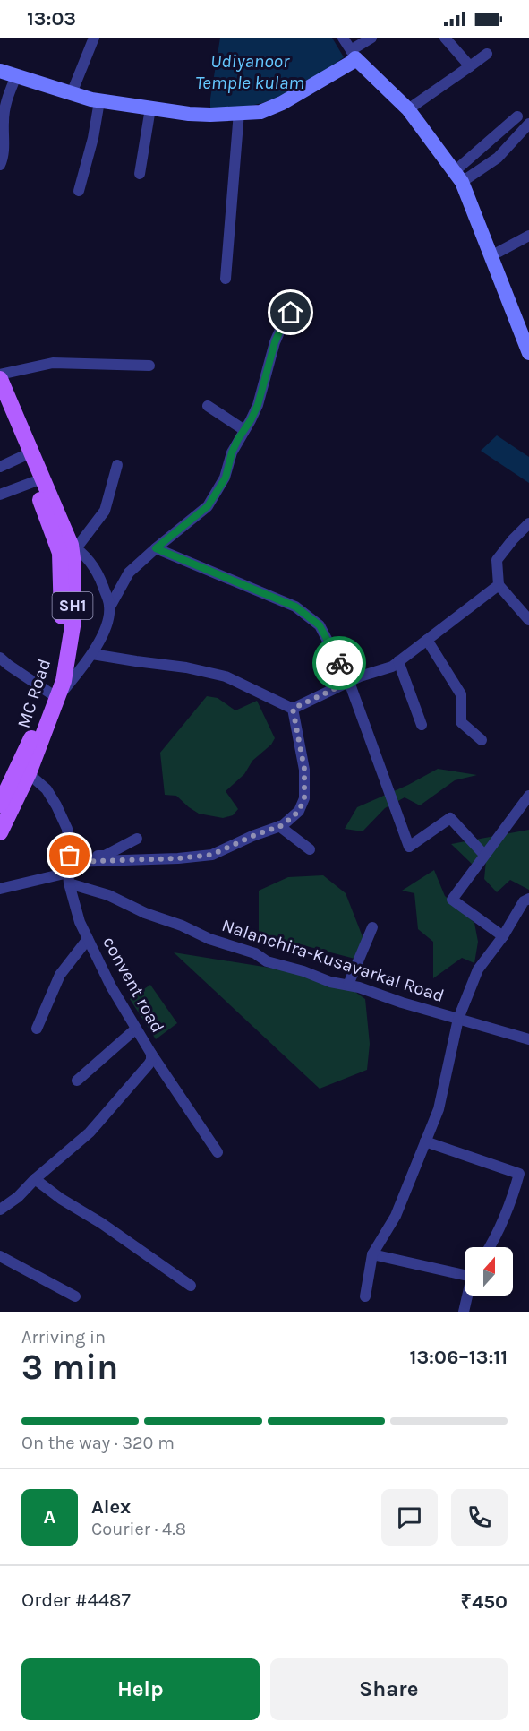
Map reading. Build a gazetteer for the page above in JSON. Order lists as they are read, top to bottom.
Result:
{
  "streets": {
    "main road": ["SH1", "MC Road"],
    "street": ["Nalanchira-Kusavarkal Road", "convent road"]
  },
  "crossings": [
    ["MC Road", "convent road"],
    ["Nalanchira-Kusavarkal Road", "convent road"]
  ],
  "water": ["Udiyanoor Temple kulam"],
  "north": "top",
  "page": {
    "status": "13:03",
    "heading": ["3 min", "Arriving in", "13:06–13:11"],
    "panel": [
      "Alex",
      "Courier · 4.8",
      "Order #4487",
      "₹450"
    ],
    "bar": "On the way · 320 m",
    "round": "A",
    "buttons": ["Help", "Share"]
  }
}
